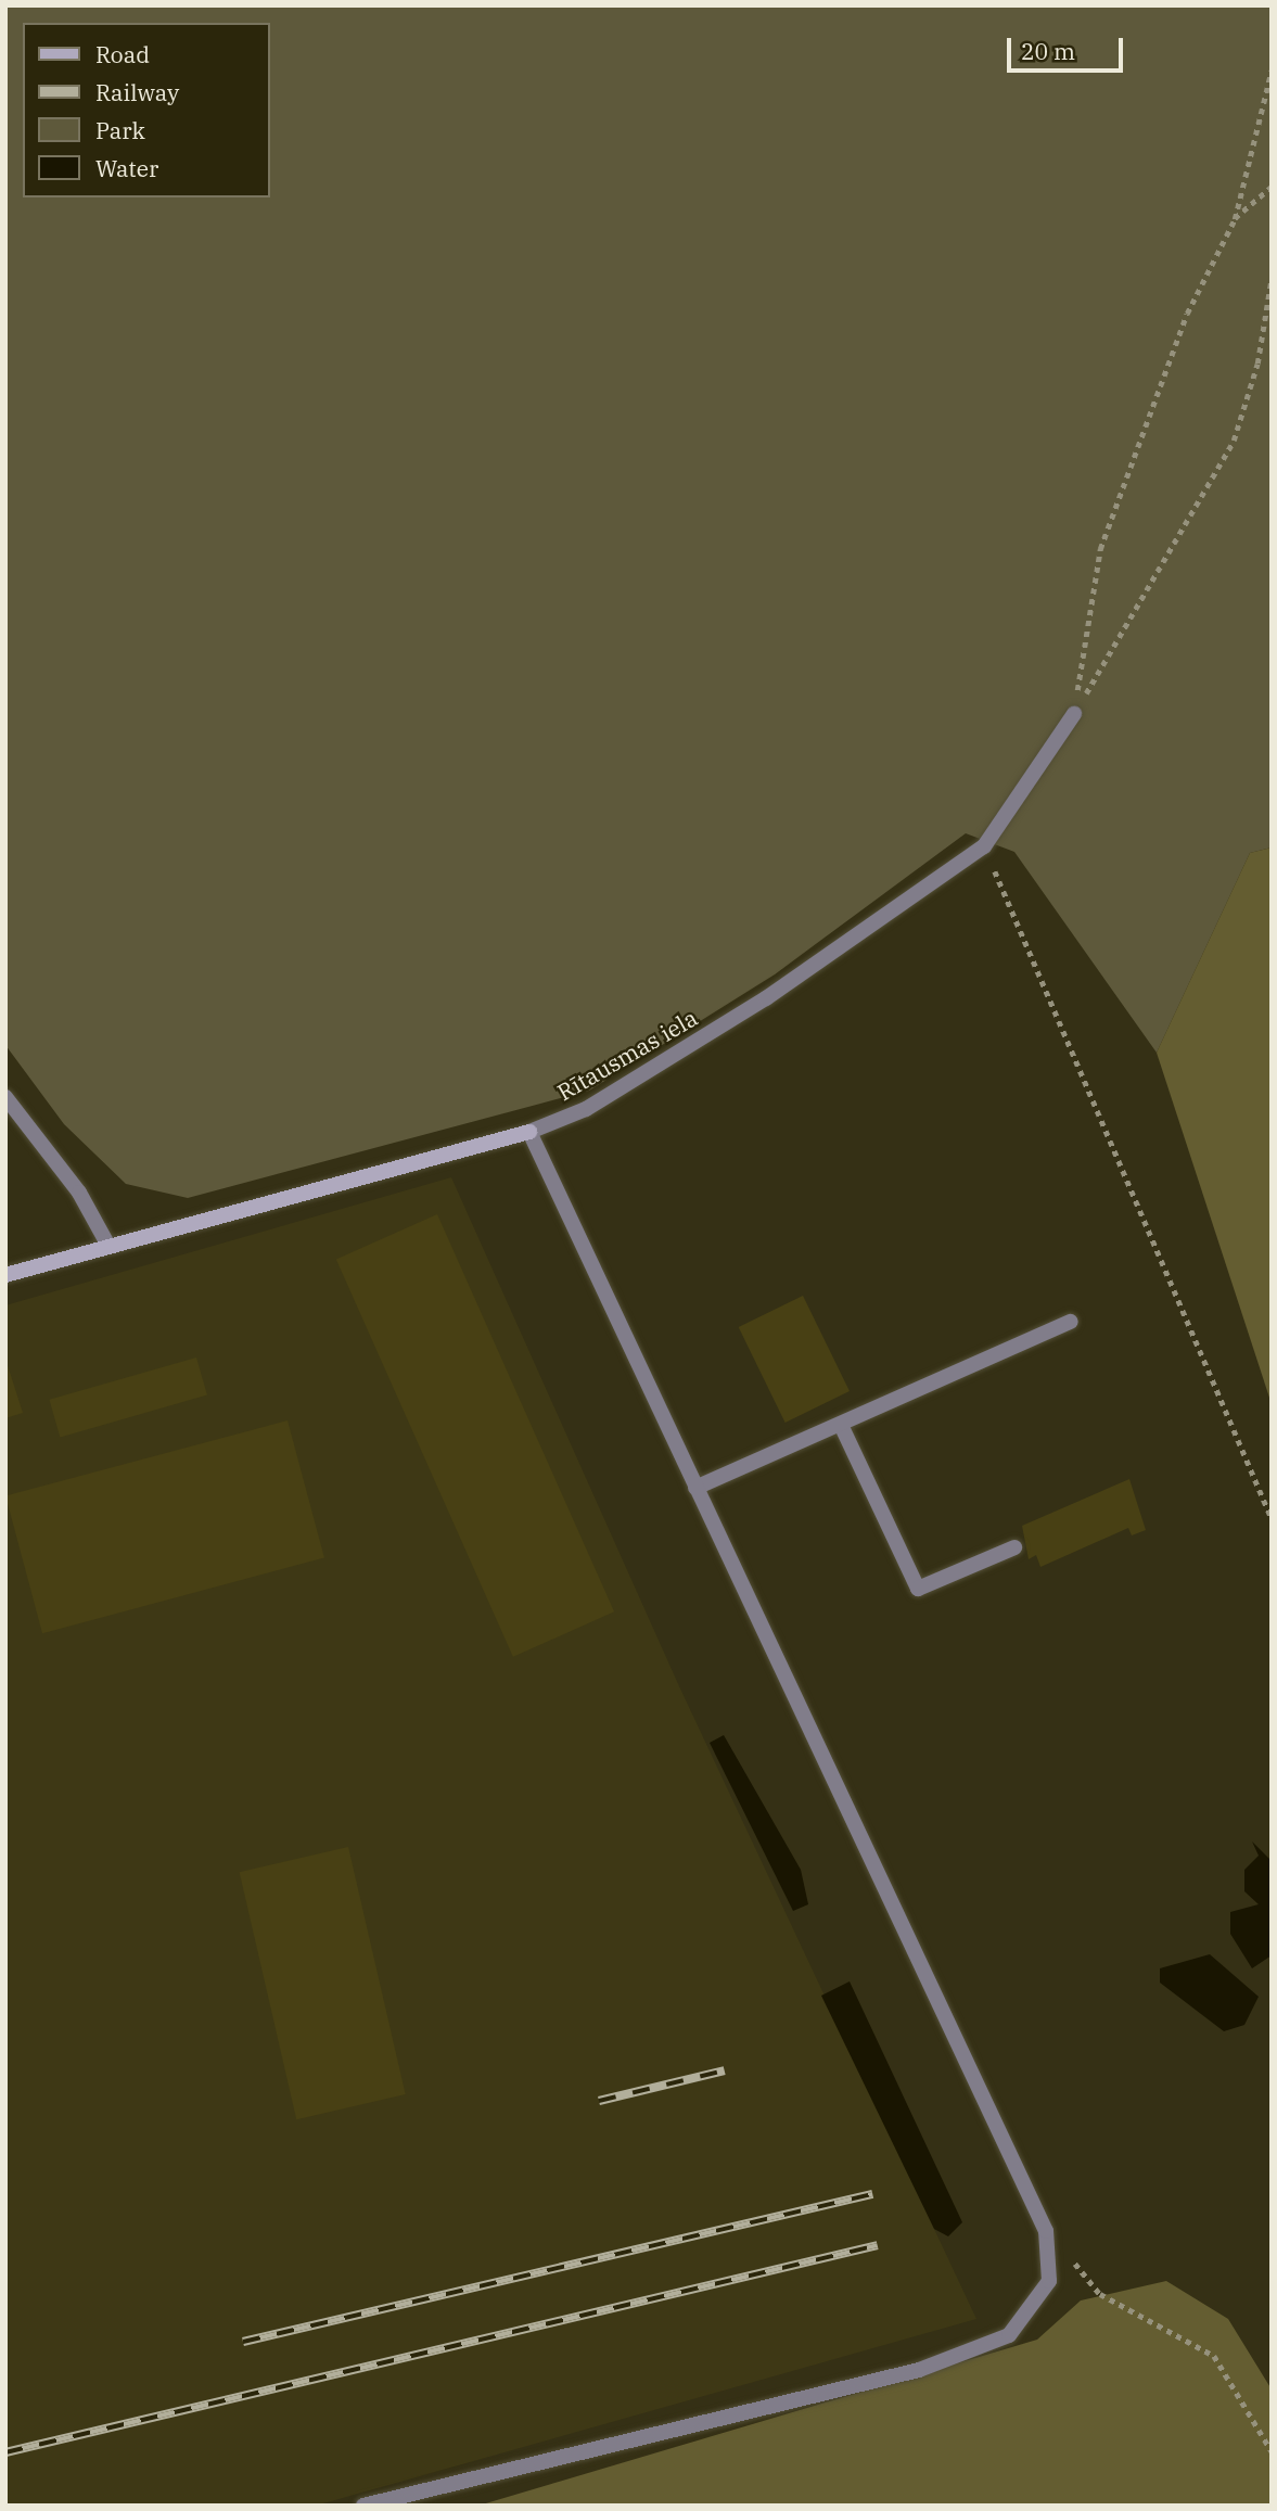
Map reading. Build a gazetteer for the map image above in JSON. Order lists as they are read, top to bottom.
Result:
{
  "streets": {
    "street": ["Rītausmas iela"]
  },
  "legend": [
    "Road",
    "Railway",
    "Park",
    "Water"
  ],
  "scale_bar": "20 m"
}
